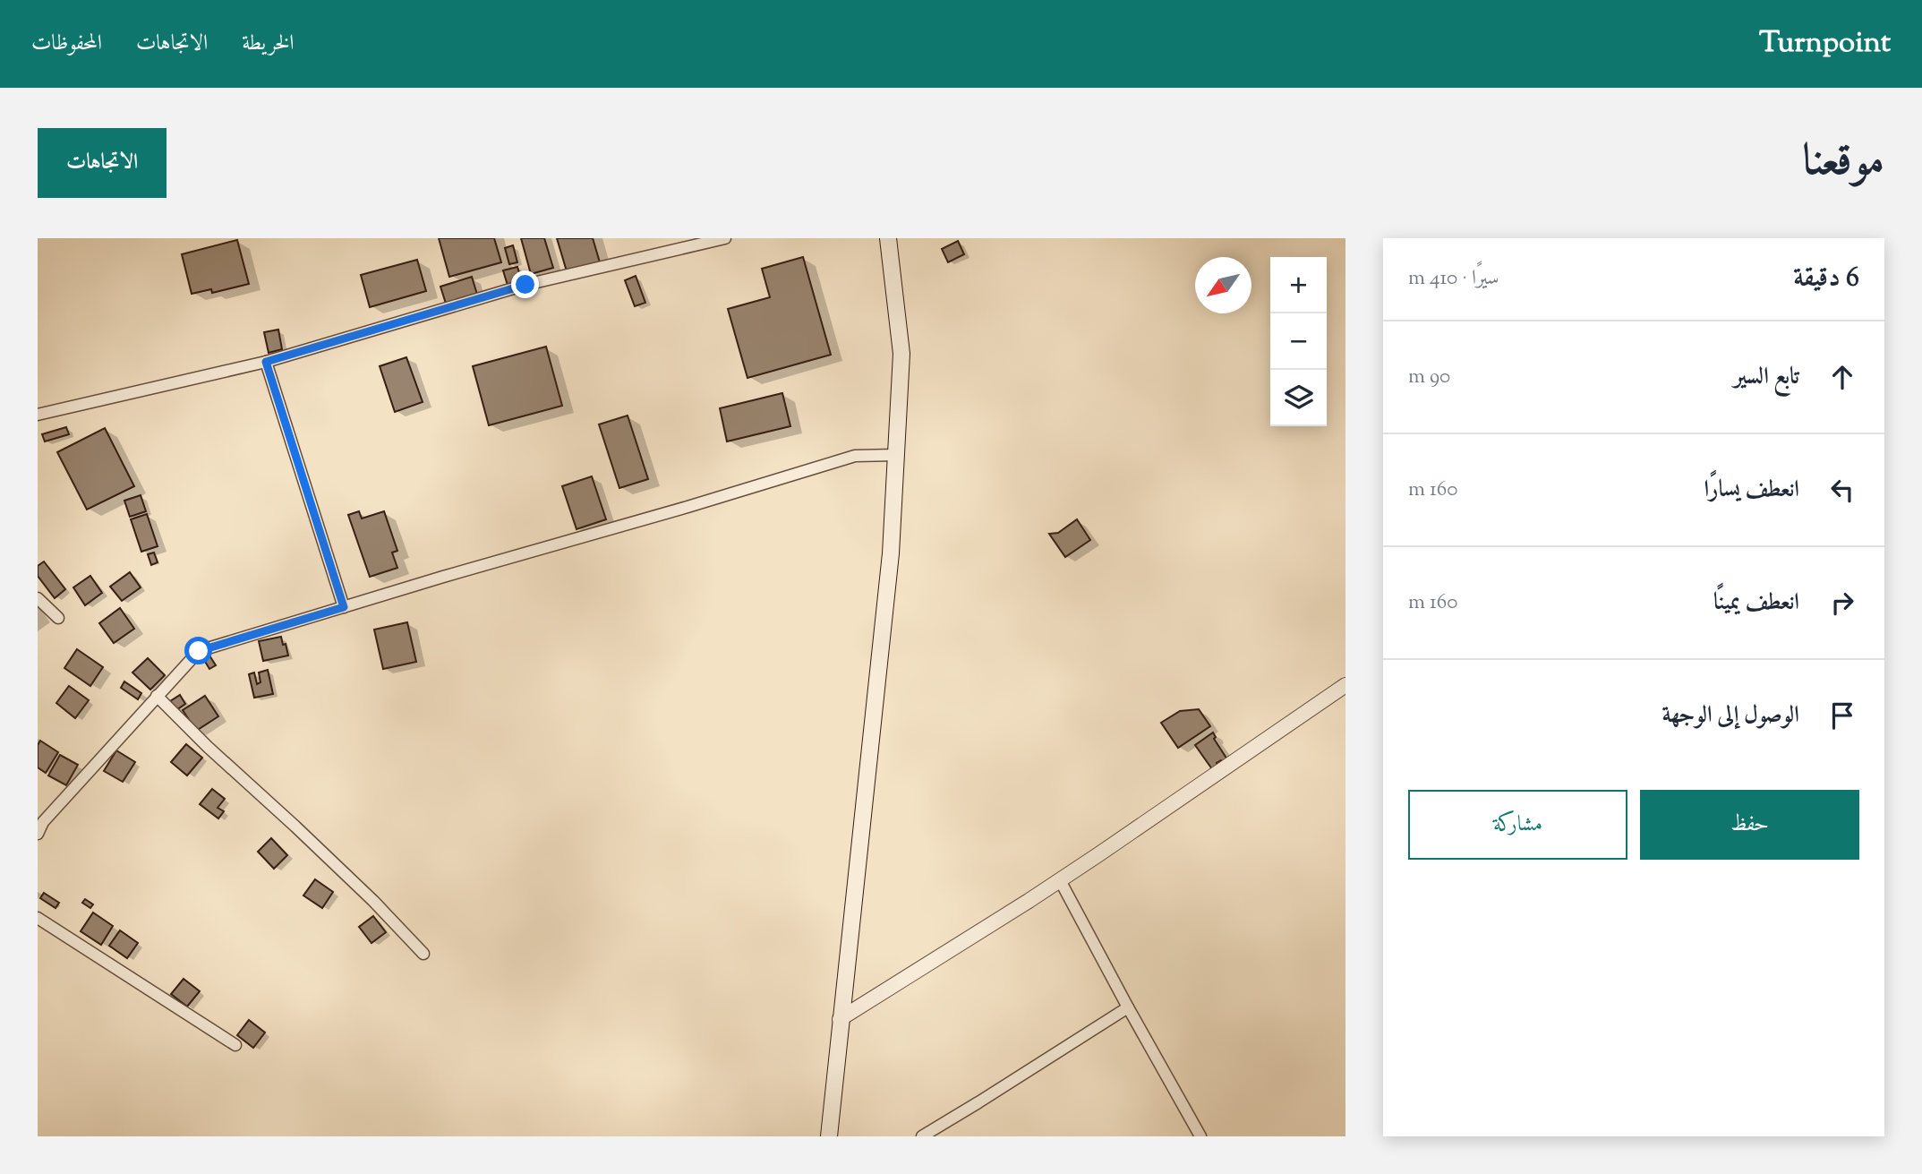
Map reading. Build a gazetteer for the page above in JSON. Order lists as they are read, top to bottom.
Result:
{
  "north": "bottom left",
  "page": {
    "header": "Turnpoint",
    "nav": ["الخريطة", "الاتجاهات", "المحفوظات"],
    "title": "موقعنا",
    "buttons": [
      "الاتجاهات",
      ["حفظ", "مشاركة"]
    ],
    "heading": ["6 دقيقة", "سيرًا · 410 m"],
    "map_buttons": ["+", "−"],
    "list": [
      ["تابع السير", "90 m"],
      ["انعطف يسارًا", "160 m"],
      ["انعطف يمينًا", "160 m"],
      "الوصول إلى الوجهة"
    ]
  }
}
